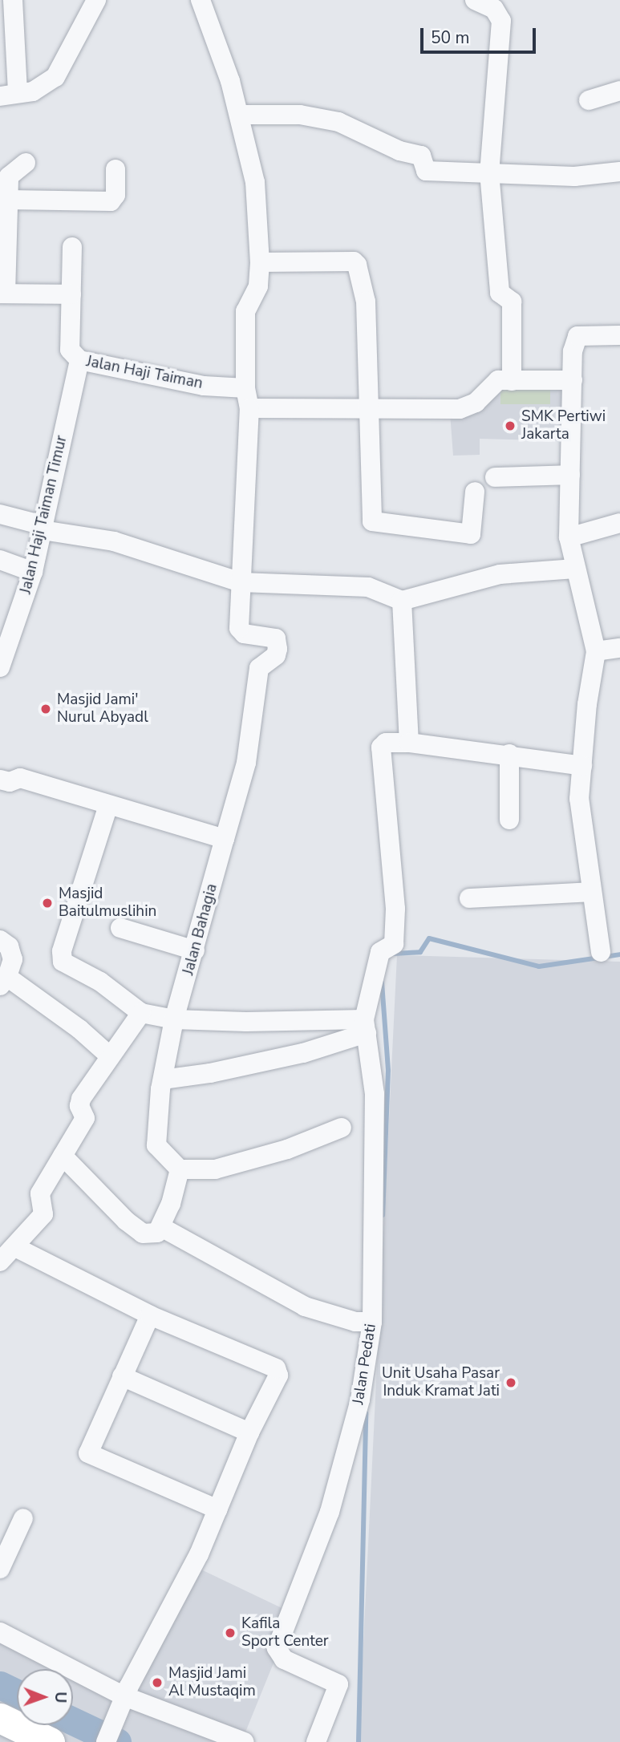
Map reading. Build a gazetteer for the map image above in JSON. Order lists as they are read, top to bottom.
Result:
{
  "streets": {
    "street": [
      "Jalan Haji Taiman",
      "Jalan Haji Taiman Timur",
      "Jalan Bahagia",
      "Jalan Pedati"
    ]
  },
  "crossings": [
    ["Jalan Haji Taiman", "Jalan Haji Taiman Timur"]
  ],
  "places": [
    "SMK Pertiwi Jakarta",
    "Masjid Jami' Nurul Abyadl",
    "Masjid Baitulmuslihin",
    "Unit Usaha Pasar Induk Kramat Jati",
    "Kafila Sport Center",
    "Masjid Jami Al Mustaqim"
  ],
  "scale_bar": "50 m",
  "north": "right"
}
